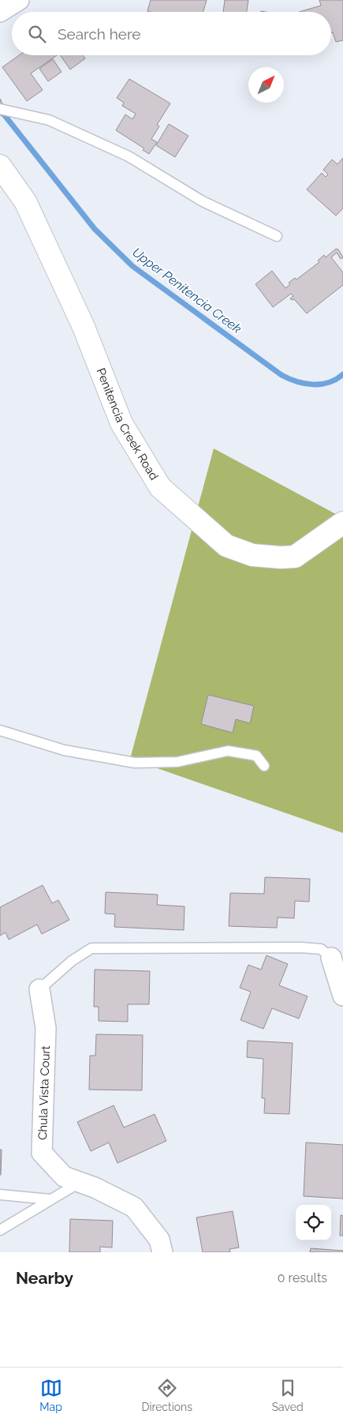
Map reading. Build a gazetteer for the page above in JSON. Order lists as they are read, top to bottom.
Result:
{
  "streets": {
    "street": ["Penitencia Creek Road", "Chula Vista Court"]
  },
  "water": ["Upper Penitencia Creek"],
  "north": "top right",
  "page": {
    "search": "Search here",
    "heading": ["Nearby", "0 results"],
    "nav": ["Map", "Directions", "Saved"]
  }
}
